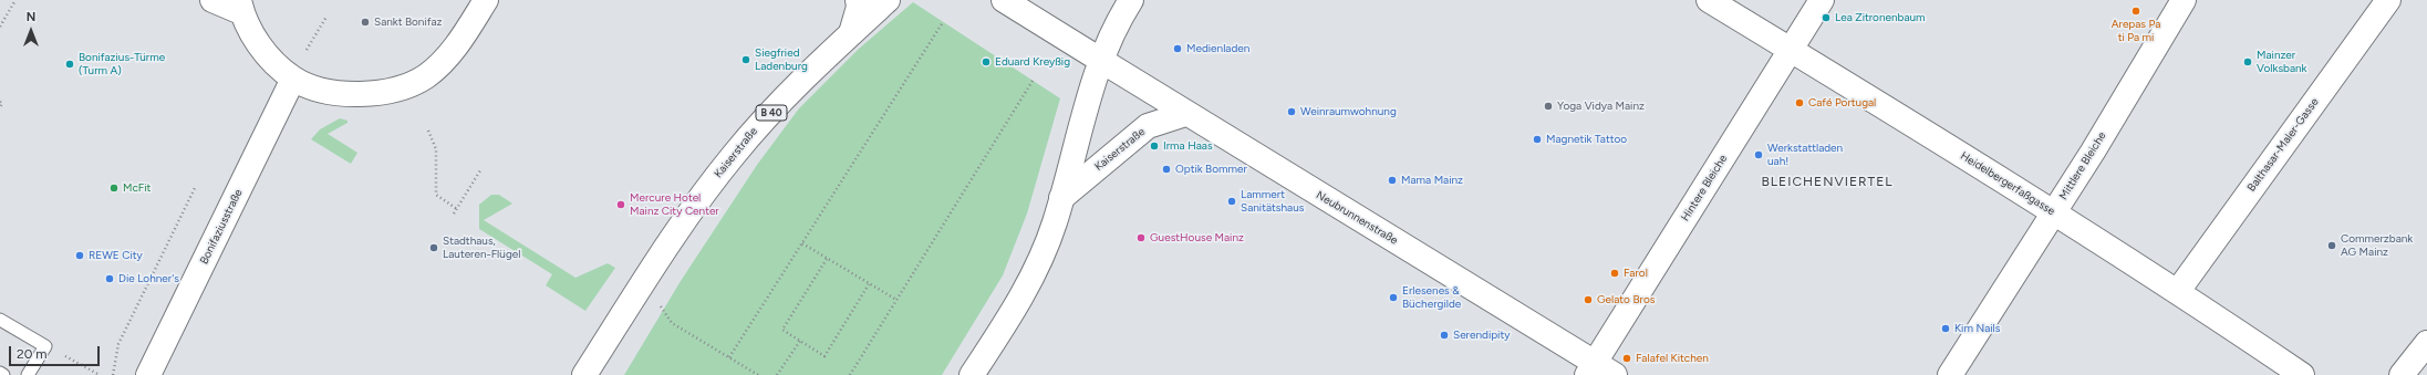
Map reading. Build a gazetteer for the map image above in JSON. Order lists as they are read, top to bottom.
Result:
{
  "streets": {
    "street": [
      "B 40",
      "Balthasar-Maler-Gasse",
      "Kaiserstraße",
      "Mittlere Bleiche",
      "Heidelbergerfaßgasse",
      "Hintere Bleiche",
      "Neubrunnenstraße",
      "Bonifaziusstraße"
    ]
  },
  "crossings": [
    ["Balthasar-Maler-Gasse", "Heidelbergerfaßgasse"],
    ["Kaiserstraße", "Neubrunnenstraße"],
    ["Mittlere Bleiche", "Heidelbergerfaßgasse"],
    ["Heidelbergerfaßgasse", "Hintere Bleiche"],
    ["Hintere Bleiche", "Neubrunnenstraße"]
  ],
  "districts": ["BLEICHENVIERTEL"],
  "places": [
    "Arepas Pa ti Pa mi",
    "Lea Zitronenbaum",
    "Sankt Bonifaz",
    "Medienladen",
    "Siegfried Ladenburg",
    "Eduard Kreyßig",
    "Mainzer Volksbank",
    "Bonifazius-Türme (Turm A)",
    "Café Portugal",
    "Yoga Vidya Mainz",
    "Weinraumwohnung",
    "Magnetik Tattoo",
    "Irma Haas",
    "Werkstattladen uah!",
    "Optik Bommer",
    "Mama Mainz",
    "McFit",
    "Lammert Sanitätshaus",
    "Mercure Hotel Mainz City Center",
    "GuestHouse Mainz",
    "Commerzbank AG Mainz",
    "Stadthaus, Lauteren-Flügel",
    "REWE City",
    "Farol",
    "Die Lohner's",
    "Erlesenes & Büchergilde",
    "Gelato Bros",
    "Kim Nails",
    "Serendipity",
    "Falafel Kitchen"
  ],
  "scale_bar": "20 m",
  "north": "top"
}
